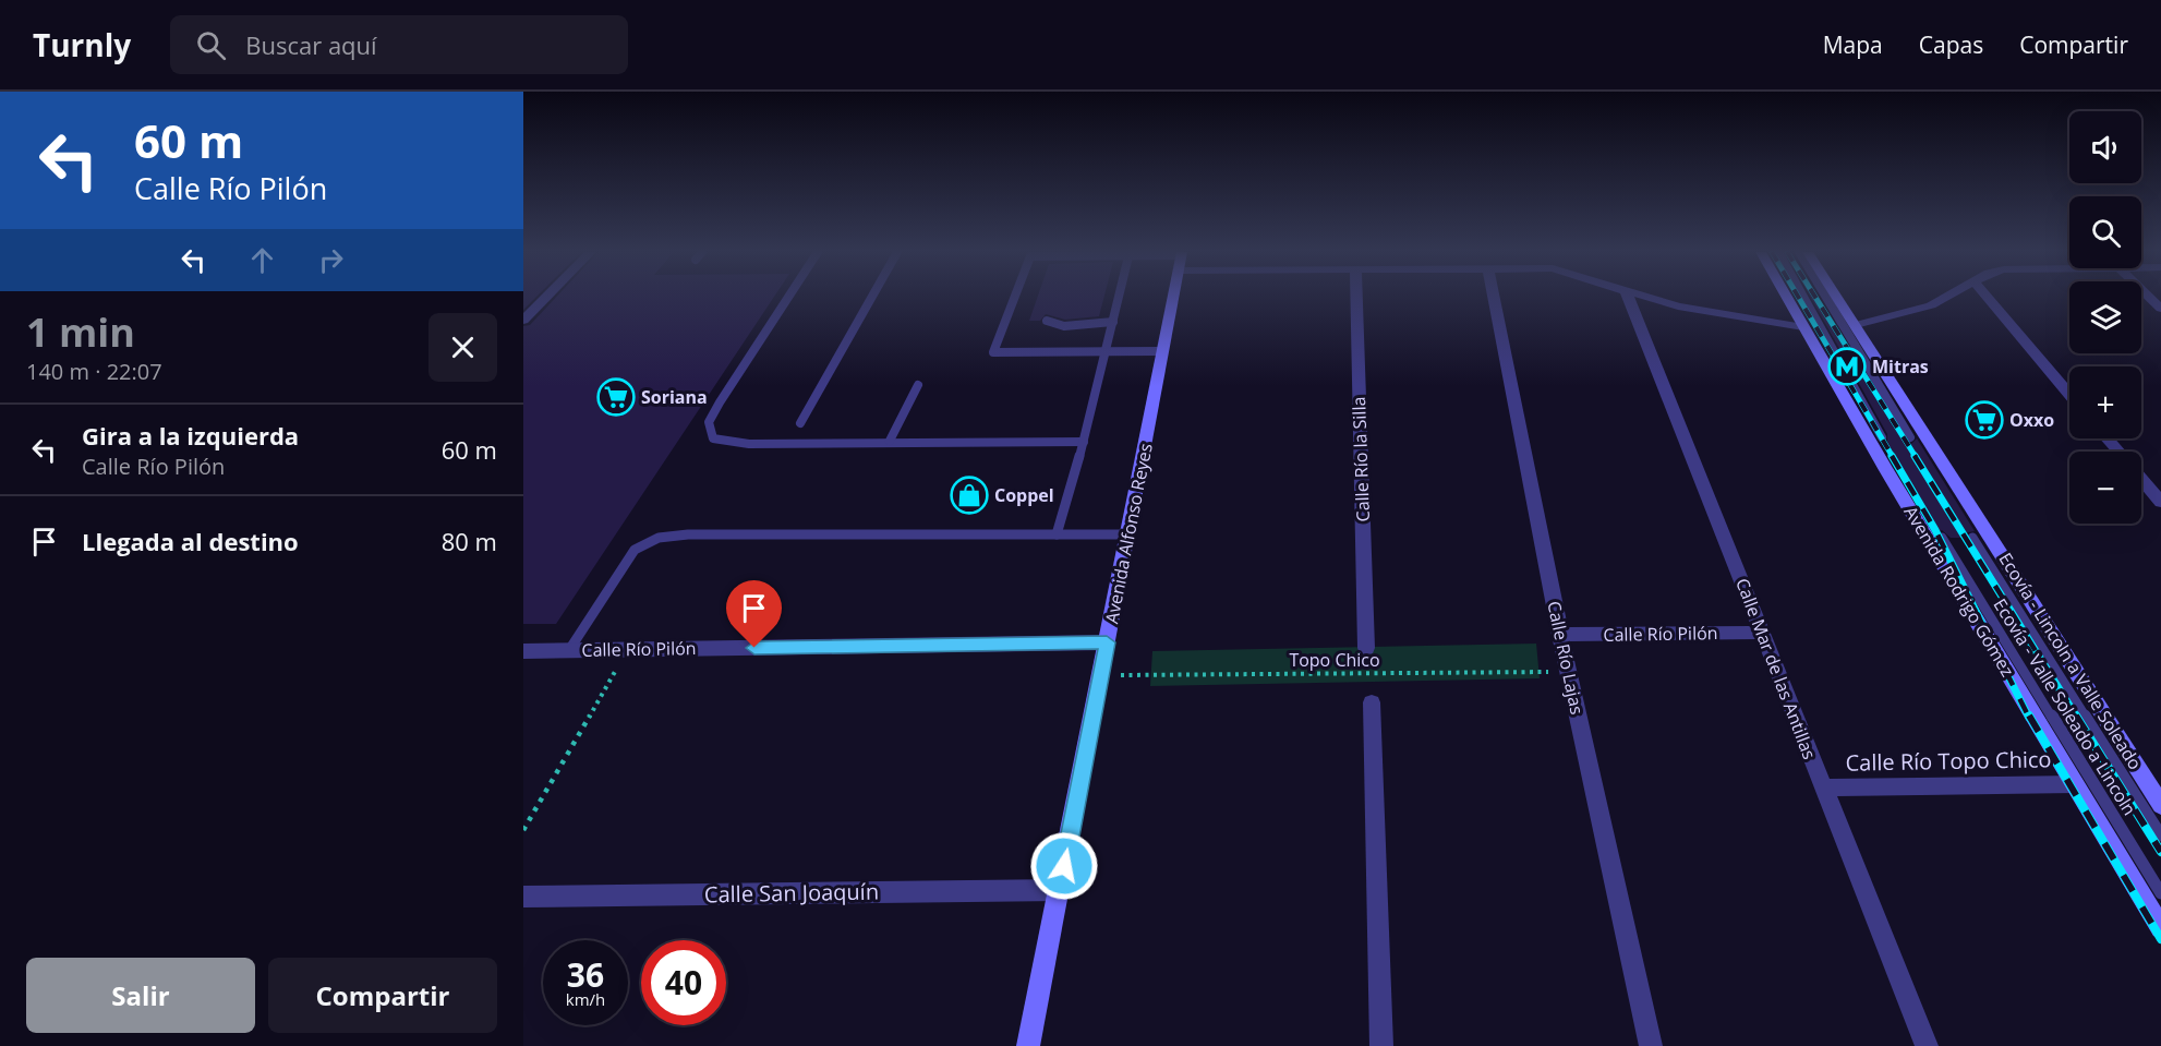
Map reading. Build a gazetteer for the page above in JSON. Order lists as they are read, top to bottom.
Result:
{
  "streets": {
    "main road": ["Avenida Alfonso Reyes", "Avenida Rodrigo Gómez"],
    "street": [
      "Calle Río la Silla",
      "Calle Río Pilón",
      "Calle Río Lajas",
      "Calle Mar de las Antillas",
      "Calle Río Topo Chico",
      "Calle San Joaquín"
    ],
    "lane": ["Ecovía - Lincoln a Valle Soleado", "Ecovía - Valle Soleado a Lincoln"],
    "path": ["Topo Chico"]
  },
  "crossings": [
    ["Avenida Alfonso Reyes", "Calle Río Pilón"],
    ["Avenida Alfonso Reyes", "Topo Chico"],
    ["Avenida Alfonso Reyes", "Calle San Joaquín"],
    ["Avenida Rodrigo Gómez", "Calle Río Topo Chico"],
    ["Calle Río Pilón", "Calle Río Lajas"],
    ["Calle Río Pilón", "Calle Mar de las Antillas"],
    ["Calle Río Lajas", "Topo Chico"],
    ["Calle Mar de las Antillas", "Calle Río Topo Chico"]
  ],
  "places": {
    "metro station": ["Mitras"],
    "supermarket": ["Soriana", "Oxxo"],
    "shop": ["Coppel"]
  },
  "page": {
    "header": "Turnly",
    "search": "Buscar aquí",
    "nav": ["Mapa", "Capas", "Compartir"],
    "turn": ["60 m", "Calle Río Pilón"],
    "map_buttons": ["+", "−"],
    "heading": ["1 min", "140 m · 22:07"],
    "list": [
      {
        "name": "Gira a la izquierda",
        "note": "Calle Río Pilón",
        "value": "60 m"
      },
      {
        "name": "Llegada al destino",
        "value": "80 m"
      }
    ],
    "speed": "36 km/h",
    "limit": "40",
    "buttons": ["Salir", "Compartir"]
  }
}
